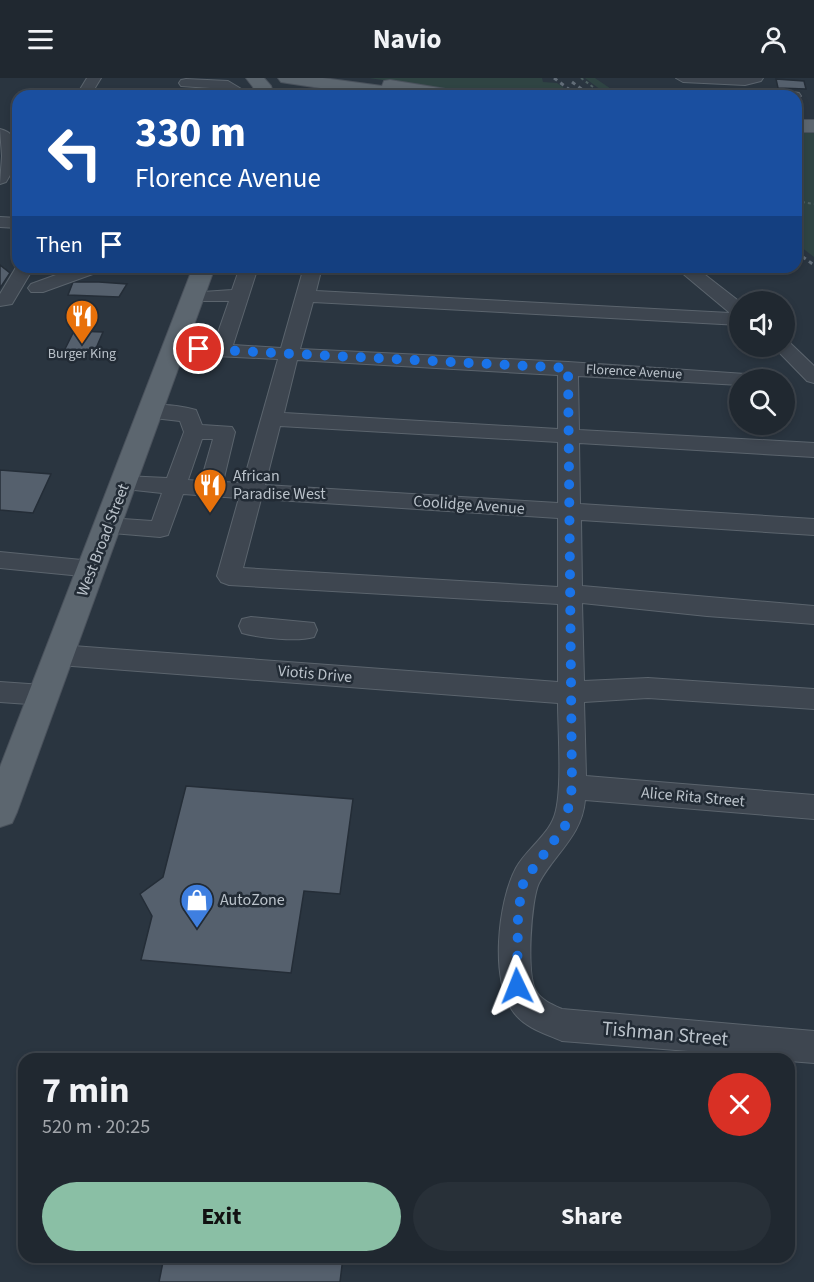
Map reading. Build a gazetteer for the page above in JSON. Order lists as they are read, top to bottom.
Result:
{
  "streets": {
    "main road": ["West Broad Street"],
    "street": [
      "Florence Avenue",
      "Coolidge Avenue",
      "Viotis Drive",
      "Alice Rita Street",
      "Tishman Street"
    ]
  },
  "crossings": [
    ["Florence Avenue", "West Broad Street"],
    ["Coolidge Avenue", "West Broad Street"],
    ["West Broad Street", "Viotis Drive"],
    ["Alice Rita Street", "Tishman Street"]
  ],
  "places": {
    "restaurant": ["Burger King", "African Paradise West"],
    "shop": ["AutoZone"]
  },
  "page": {
    "header": "Navio",
    "turn": ["330 m", "Florence Avenue"],
    "then": "Then",
    "heading": ["7 min", "520 m · 20:25"],
    "buttons": ["Exit", "Share"]
  }
}
